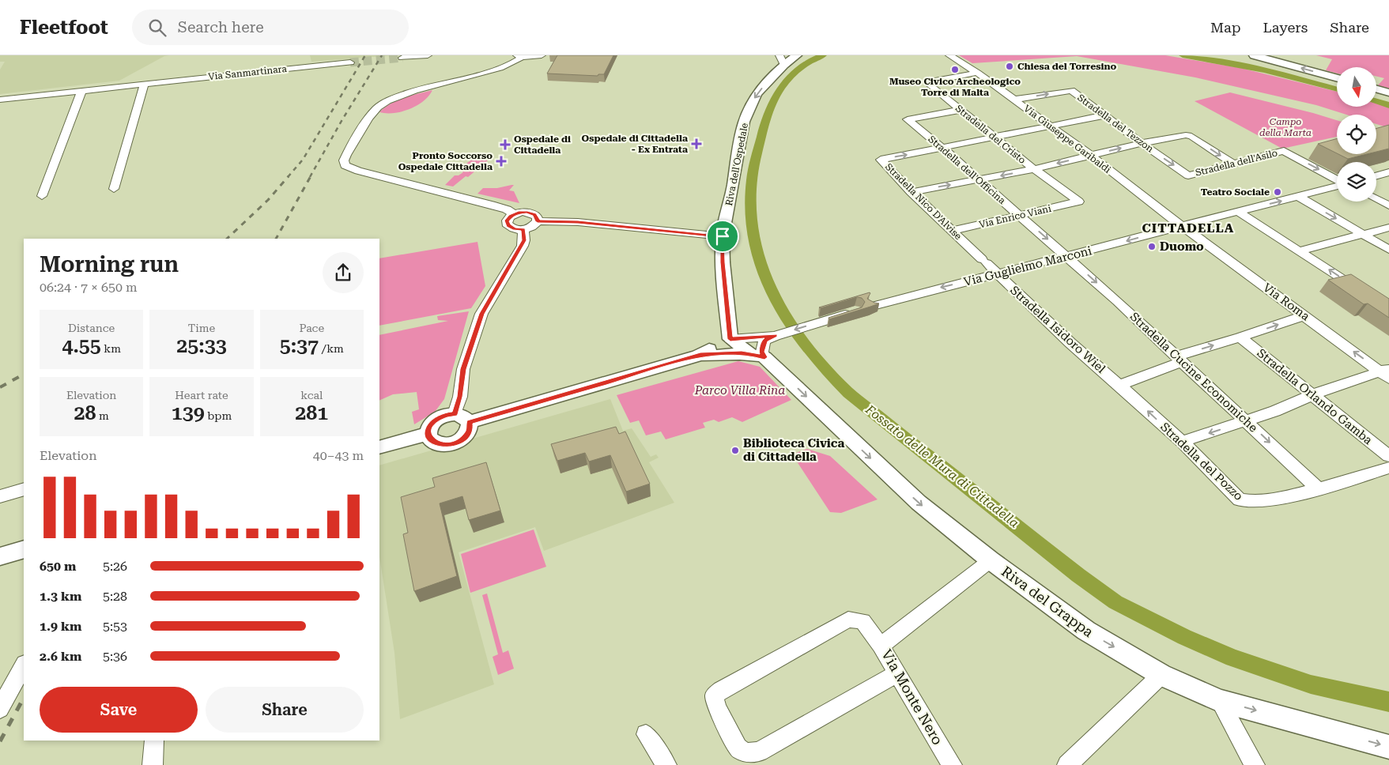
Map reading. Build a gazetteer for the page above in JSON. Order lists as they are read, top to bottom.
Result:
{
  "streets": {
    "street": [
      "Via Sanmartinara",
      "Stradella del Tezzon",
      "Stradella del Cristo",
      "Via Giuseppe Garibaldi",
      "Stradella dell'Asilo",
      "Riva dell'Ospedale",
      "Stradella dell'Officina",
      "Stradella Nico D'Alvise",
      "Via Enrico Viani",
      "Via Guglielmo Marconi",
      "Via Roma",
      "Stradella Isidoro Wiel",
      "Stradella Cucine Economiche",
      "Stradella Orlando Gamba",
      "Stradella del Pozzo",
      "Riva del Grappa",
      "Via Monte Nero"
    ]
  },
  "crossings": [
    ["Stradella del Tezzon", "Via Giuseppe Garibaldi"],
    ["Stradella del Tezzon", "Stradella dell'Asilo"],
    ["Stradella del Tezzon", "Stradella Nico D'Alvise"],
    ["Stradella del Cristo", "Via Giuseppe Garibaldi"],
    ["Stradella del Cristo", "Stradella dell'Officina"],
    ["Stradella del Cristo", "Stradella Nico D'Alvise"],
    ["Stradella del Cristo", "Via Enrico Viani"],
    ["Via Giuseppe Garibaldi", "Stradella Nico D'Alvise"],
    ["Via Giuseppe Garibaldi", "Via Guglielmo Marconi"],
    ["Via Giuseppe Garibaldi", "Via Roma"],
    ["Stradella dell'Officina", "Stradella Nico D'Alvise"],
    ["Stradella dell'Officina", "Via Enrico Viani"],
    ["Stradella dell'Officina", "Via Guglielmo Marconi"],
    ["Stradella dell'Officina", "Stradella Cucine Economiche"],
    ["Stradella Nico D'Alvise", "Via Enrico Viani"],
    ["Stradella Nico D'Alvise", "Via Guglielmo Marconi"],
    ["Stradella Nico D'Alvise", "Stradella Isidoro Wiel"],
    ["Via Guglielmo Marconi", "Via Roma"],
    ["Via Guglielmo Marconi", "Stradella Isidoro Wiel"],
    ["Via Guglielmo Marconi", "Stradella Cucine Economiche"],
    ["Stradella Isidoro Wiel", "Stradella del Pozzo"],
    ["Stradella Cucine Economiche", "Stradella del Pozzo"],
    ["Riva del Grappa", "Via Monte Nero"]
  ],
  "one_way": ["Riva dell'Ospedale", "Stradella Cucine Economiche", "Riva del Grappa"],
  "districts": ["CITTADELLA"],
  "water": ["Fossato delle Mura di Cittadella"],
  "parks": ["Campo della Marta", "Parco Villa Rina"],
  "places": {
    "other": [
      "Chiesa del Torresino",
      "Museo Civico Archeologico Torre di Malta",
      "Teatro Sociale",
      "Duomo",
      "Biblioteca Civica di Cittadella"
    ],
    "health": ["Ospedale di Cittadella - Ex Entrata", "Ospedale di Cittadella", "Pronto Soccorso Ospedale Cittadella"]
  },
  "north": "bottom",
  "page": {
    "header": "Fleetfoot",
    "search": "Search here",
    "nav": ["Map", "Layers", "Share"],
    "heading": ["Morning run", "06:24 · 7 × 650 m"],
    "stats": [
      ["Distance", "4.55 km"],
      ["Time", "25:33"],
      ["Pace", "5:37 /km"],
      ["Elevation", "28 m"],
      ["Heart rate", "139 bpm"],
      ["kcal", "281"]
    ],
    "chart": ["Elevation", "40–43 m"],
    "list": [
      {
        "name": "650 m",
        "note": "5:26"
      },
      {
        "name": "1.3 km",
        "note": "5:28"
      },
      {
        "name": "1.9 km",
        "note": "5:53"
      },
      {
        "name": "2.6 km",
        "note": "5:36"
      }
    ],
    "buttons": ["Save", "Share"]
  }
}
